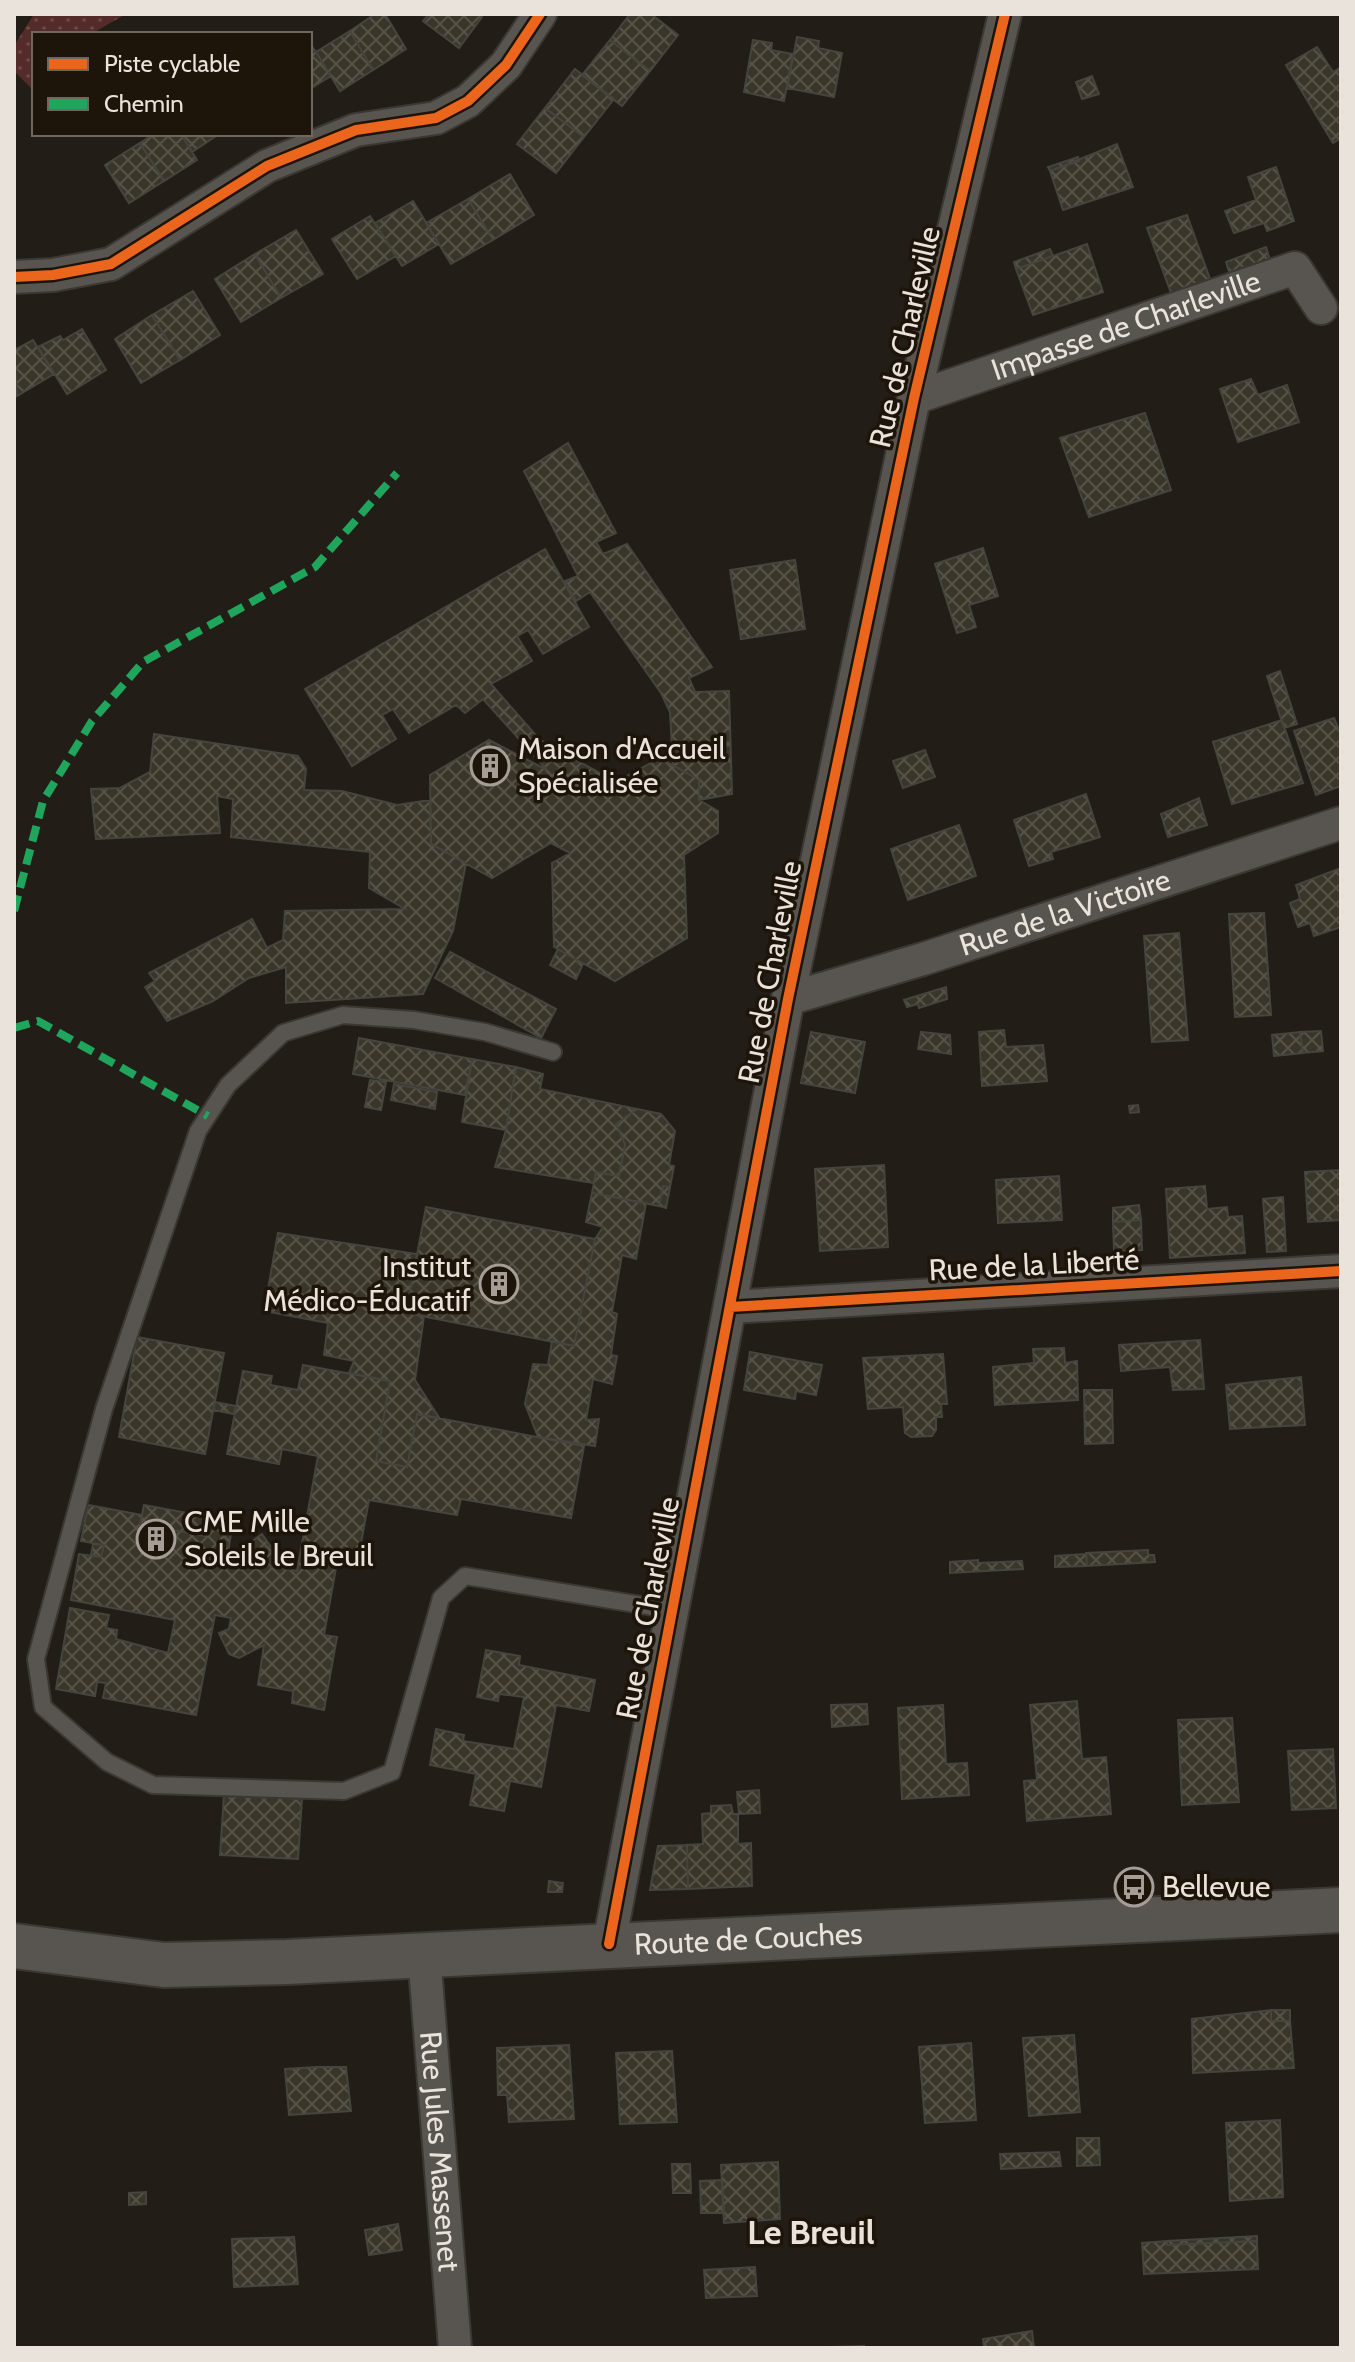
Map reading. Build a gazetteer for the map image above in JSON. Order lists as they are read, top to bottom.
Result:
{
  "streets": {
    "main road": ["Route de Couches"],
    "street": [
      "Impasse de Charleville",
      "Rue de Charleville",
      "Rue de la Victoire",
      "Rue de la Liberté",
      "Rue Jules Massenet"
    ]
  },
  "crossings": [
    ["Impasse de Charleville", "Rue de Charleville"],
    ["Rue de Charleville", "Rue de la Victoire"],
    ["Rue de Charleville", "Rue de la Liberté"],
    ["Rue de Charleville", "Route de Couches"],
    ["Route de Couches", "Rue Jules Massenet"]
  ],
  "districts": ["Le Breuil"],
  "places": {
    "building": ["Maison d'Accueil Spécialisée", "Institut Médico-Éducatif", "CME Mille Soleils le Breuil"],
    "bus stop": ["Bellevue"]
  },
  "legend": ["Piste cyclable", "Chemin"]
}
